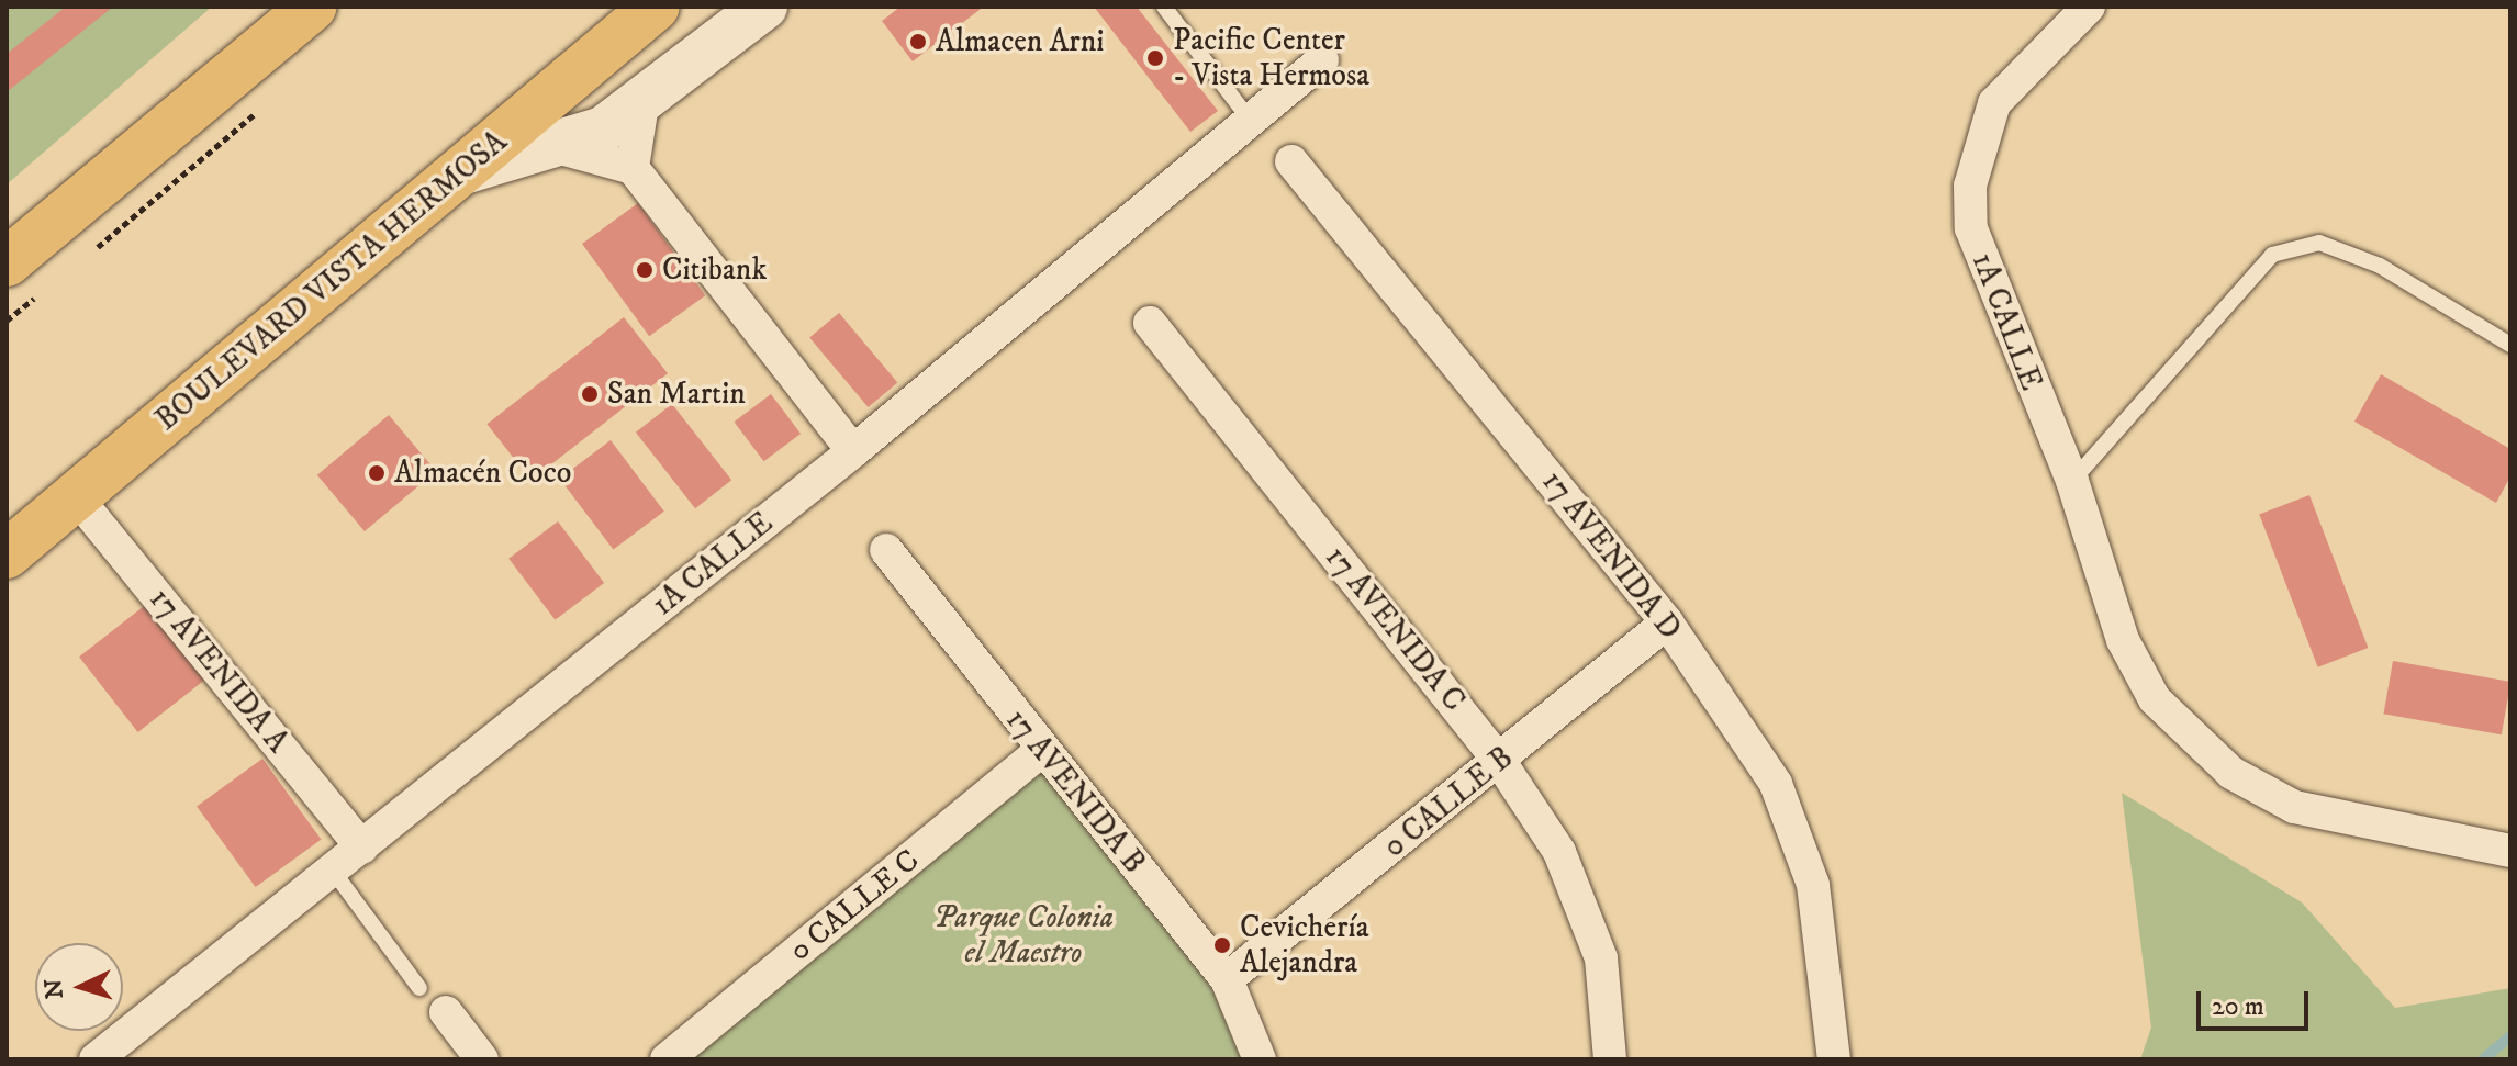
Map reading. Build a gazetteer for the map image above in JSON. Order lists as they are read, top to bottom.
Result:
{
  "streets": {
    "main road": ["BOULEVARD VISTA HERMOSA"],
    "street": [
      "1A CALLE",
      "17 AVENIDA D",
      "17 AVENIDA C",
      "17 AVENIDA A",
      "17 AVENIDA B",
      "0 CALLE B",
      "0 CALLE C"
    ]
  },
  "crossings": [
    ["BOULEVARD VISTA HERMOSA", "17 AVENIDA A"],
    ["1A CALLE", "17 AVENIDA A"],
    ["17 AVENIDA D", "0 CALLE B"],
    ["17 AVENIDA C", "0 CALLE B"],
    ["17 AVENIDA B", "0 CALLE B"],
    ["17 AVENIDA B", "0 CALLE C"]
  ],
  "parks": ["Parque Colonia el Maestro"],
  "places": [
    "Almacen Arni",
    "Pacific Center - Vista Hermosa",
    "Citibank",
    "San Martin",
    "Almacén Coco",
    "Cevichería Alejandra"
  ],
  "scale_bar": "20 m",
  "north": "left"
}
